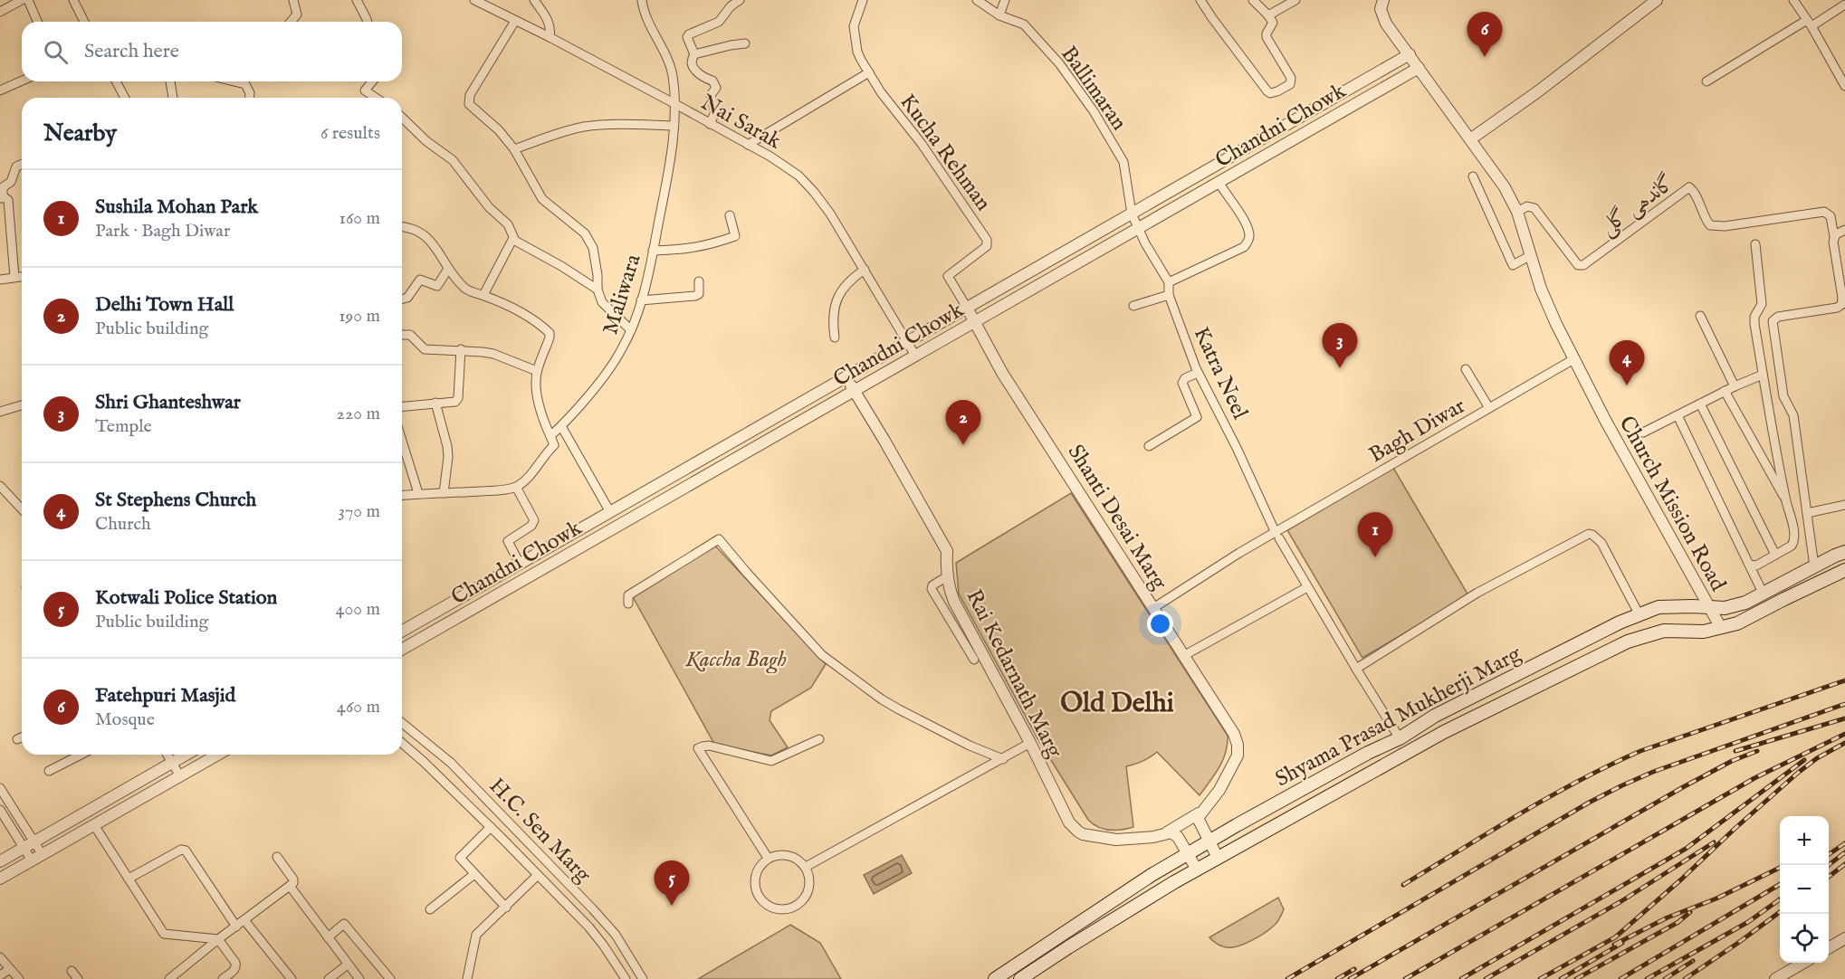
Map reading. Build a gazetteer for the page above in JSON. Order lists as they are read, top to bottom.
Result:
{
  "streets": {
    "main road": ["Shyama Prasad Mukherji Marg"],
    "street": [
      "Ballimaran",
      "Nai Sarak",
      "Chandni Chowk",
      "Kucha Rehman",
      "گاندھی گلی",
      "Maliwara",
      "Katra Neel",
      "Bagh Diwar",
      "Church Mission Road",
      "Shanti Desai Marg",
      "Rai Kedarnath Marg",
      "H.C. Sen Marg"
    ]
  },
  "crossings": [
    ["Ballimaran", "Chandni Chowk"],
    ["Nai Sarak", "Chandni Chowk"],
    ["Nai Sarak", "Maliwara"],
    ["Chandni Chowk", "Kucha Rehman"],
    ["Chandni Chowk", "Church Mission Road"],
    ["Chandni Chowk", "Shanti Desai Marg"],
    ["Chandni Chowk", "Rai Kedarnath Marg"],
    ["Kucha Rehman", "Shanti Desai Marg"],
    ["گاندھی گلی", "Church Mission Road"],
    ["Katra Neel", "Bagh Diwar"],
    ["Katra Neel", "Shyama Prasad Mukherji Marg"],
    ["Bagh Diwar", "Church Mission Road"],
    ["Bagh Diwar", "Shanti Desai Marg"],
    ["Church Mission Road", "Shyama Prasad Mukherji Marg"],
    ["Shanti Desai Marg", "Rai Kedarnath Marg"]
  ],
  "districts": ["Old Delhi"],
  "parks": ["Kaccha Bagh"],
  "page": {
    "pins": [
      "6",
      "3",
      "4",
      "2",
      "1",
      "5"
    ],
    "search": "Search here",
    "heading": ["Nearby", "6 results"],
    "list": [
      {
        "mark": "1",
        "name": "Sushila Mohan Park",
        "note": "Park · Bagh Diwar",
        "value": "160 m"
      },
      {
        "mark": "2",
        "name": "Delhi Town Hall",
        "note": "Public building",
        "value": "190 m"
      },
      {
        "mark": "3",
        "name": "Shri Ghanteshwar",
        "note": "Temple",
        "value": "220 m"
      },
      {
        "mark": "4",
        "name": "St Stephens Church",
        "note": "Church",
        "value": "370 m"
      },
      {
        "mark": "5",
        "name": "Kotwali Police Station",
        "note": "Public building",
        "value": "400 m"
      },
      {
        "mark": "6",
        "name": "Fatehpuri Masjid",
        "note": "Mosque",
        "value": "460 m"
      }
    ],
    "map_buttons": ["+", "−"]
  }
}
